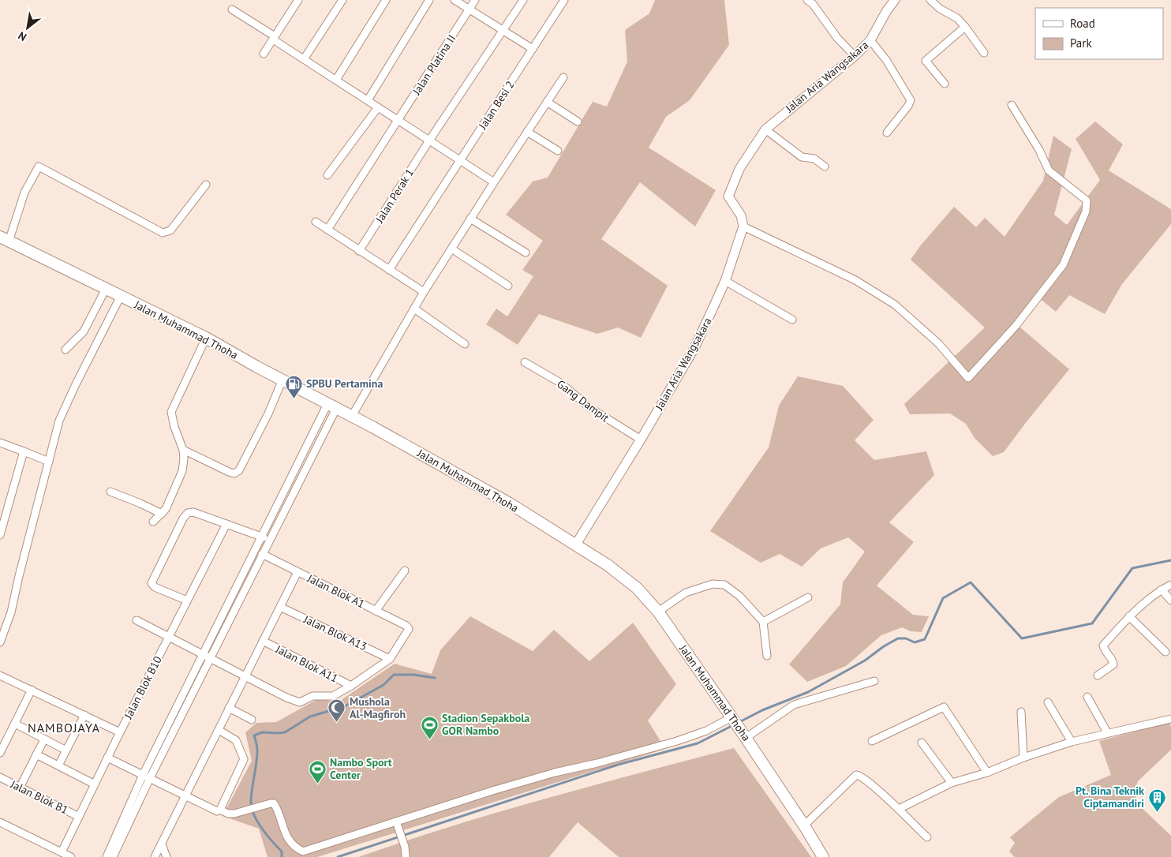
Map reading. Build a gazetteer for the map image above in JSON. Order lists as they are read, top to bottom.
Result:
{
  "streets": {
    "main road": ["Jalan Muhammad Thoha"],
    "street": [
      "Jalan Platina II",
      "Jalan Aria Wangsakara",
      "Jalan Besi 2",
      "Jalan Perak 1",
      "Gang Dampit",
      "Jalan Blok A1",
      "Jalan Blok A13",
      "Jalan Blok A11",
      "Jalan Blok B10",
      "Jalan Blok B1"
    ]
  },
  "crossings": [
    ["Jalan Aria Wangsakara", "Jalan Muhammad Thoha"],
    ["Jalan Aria Wangsakara", "Gang Dampit"],
    ["Jalan Blok A1", "Jalan Blok A13"],
    ["Jalan Blok B10", "Jalan Blok B1"]
  ],
  "districts": ["NAMBOJAYA"],
  "places": {
    "fuel station": ["SPBU Pertamina"],
    "mosque": ["Mushola Al-Magfiroh"],
    "sports": ["Stadion Sepakbola GOR Nambo", "Nambo Sport Center"],
    "building": ["Pt. Bina Teknik Ciptamandiri"]
  },
  "legend": ["Road", "Park"],
  "north": "bottom left"
}
